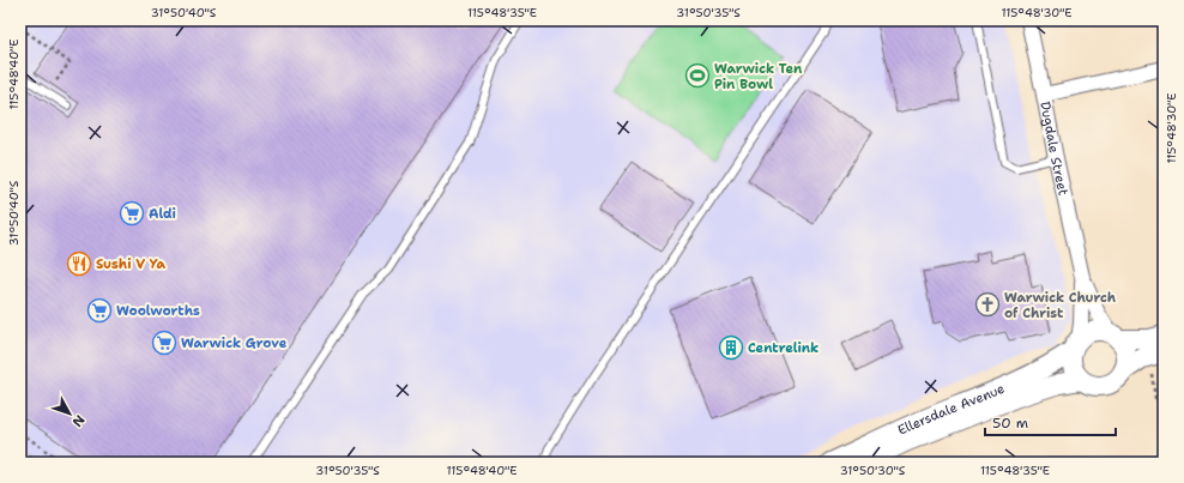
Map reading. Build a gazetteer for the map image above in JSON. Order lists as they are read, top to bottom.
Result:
{
  "streets": {
    "street": ["Dugdale Street", "Ellersdale Avenue"]
  },
  "crossings": [
    ["Dugdale Street", "Ellersdale Avenue"]
  ],
  "places": {
    "sports": ["Warwick Ten Pin Bowl"],
    "supermarket": ["Aldi", "Woolworths", "Warwick Grove"],
    "restaurant": ["Sushi V Ya"],
    "church": ["Warwick Church of Christ"],
    "building": ["Centrelink"]
  },
  "scale_bar": "50 m",
  "north": "bottom right",
  "coordinates": [
    "31°50'40\"S",
    "115°48'35\"E",
    "31°50'35\"S",
    "115°48'30\"E",
    "115°48'40\"E",
    "31°50'30\"S"
  ]
}
